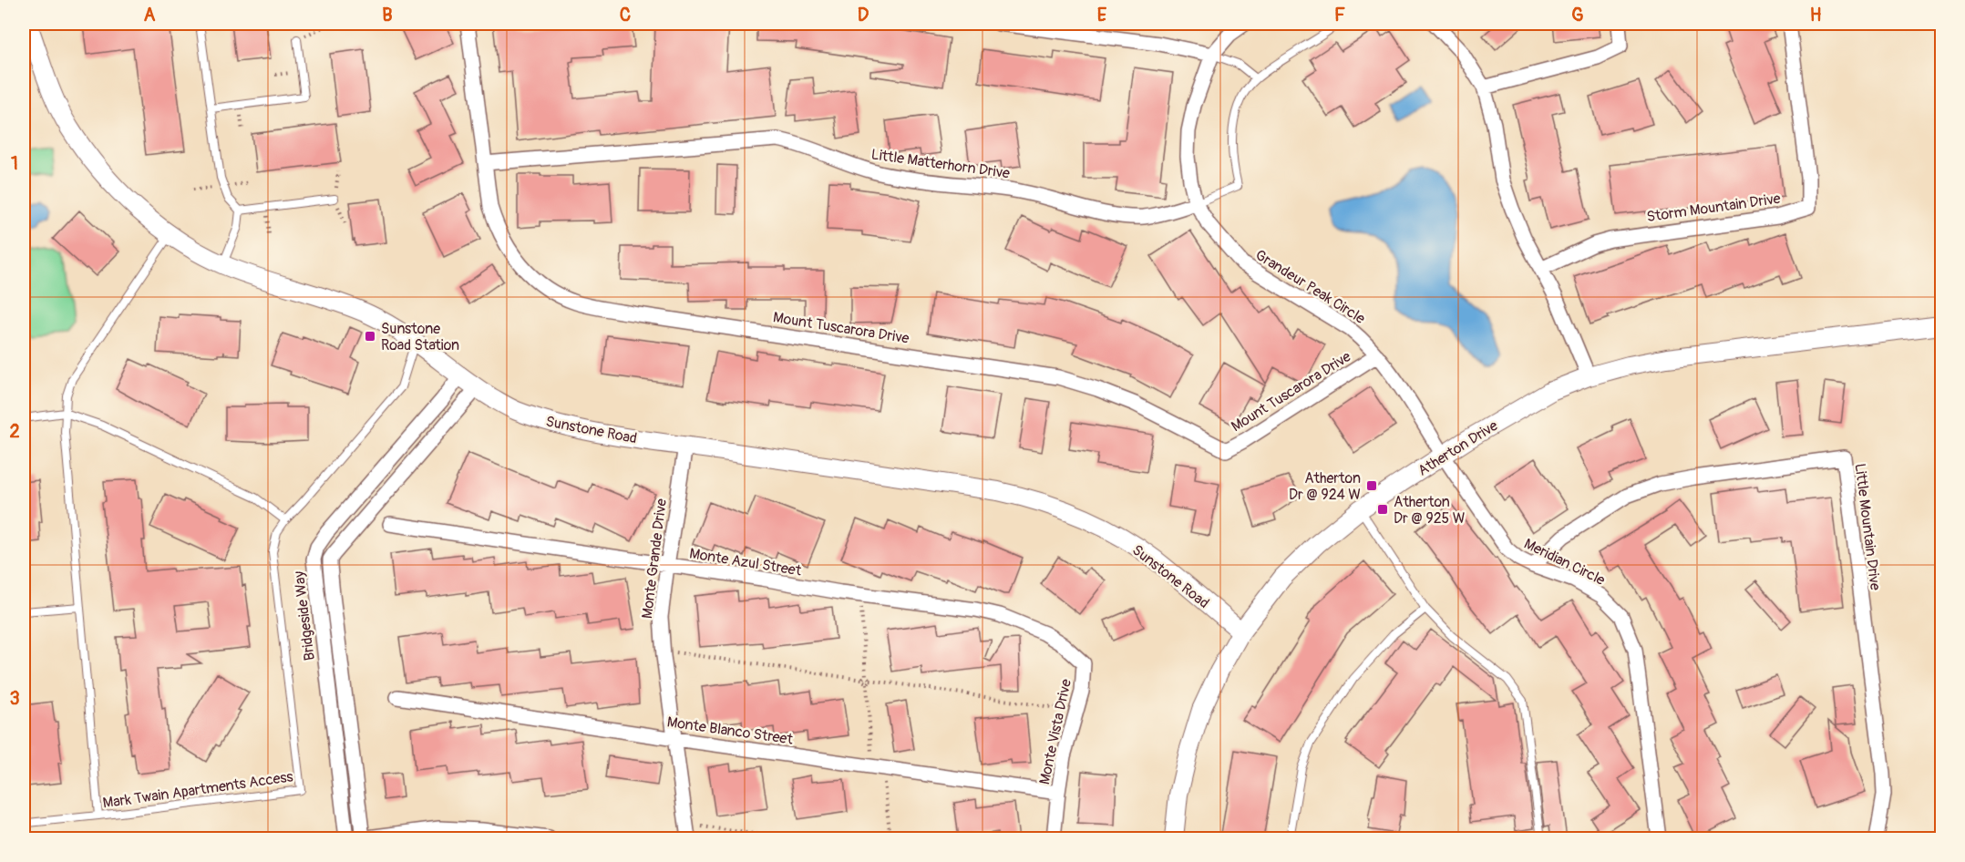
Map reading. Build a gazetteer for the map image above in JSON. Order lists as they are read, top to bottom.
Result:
{
  "streets": {
    "street": [
      "Little Matterhorn Drive",
      "Storm Mountain Drive",
      "Grandeur Peak Circle",
      "Mount Tuscarora Drive",
      "Sunstone Road",
      "Atherton Drive",
      "Little Mountain Drive",
      "Monte Grande Drive",
      "Monte Azul Street",
      "Meridian Circle",
      "Bridgeside Way",
      "Monte Blanco Street",
      "Monte Vista Drive"
    ],
    "lane": ["Mark Twain Apartments Access"]
  },
  "crossings": [
    ["Little Matterhorn Drive", "Grandeur Peak Circle"],
    ["Little Matterhorn Drive", "Mount Tuscarora Drive"],
    ["Grandeur Peak Circle", "Mount Tuscarora Drive"],
    ["Grandeur Peak Circle", "Atherton Drive"],
    ["Grandeur Peak Circle", "Meridian Circle"],
    ["Sunstone Road", "Atherton Drive"],
    ["Sunstone Road", "Monte Grande Drive"],
    ["Sunstone Road", "Bridgeside Way"],
    ["Sunstone Road", "Mark Twain Apartments Access"],
    ["Atherton Drive", "Meridian Circle"],
    ["Little Mountain Drive", "Meridian Circle"],
    ["Monte Grande Drive", "Monte Azul Street"],
    ["Monte Grande Drive", "Monte Blanco Street"],
    ["Monte Azul Street", "Monte Vista Drive"],
    ["Monte Blanco Street", "Monte Vista Drive"]
  ],
  "places": {
    "transit": ["Sunstone Road Station", "Atherton Dr @ 924 W", "Atherton Dr @ 925 W"]
  },
  "grid": {
    "columns": [
      "A",
      "B",
      "C",
      "D",
      "E",
      "F",
      "G",
      "H"
    ],
    "rows": ["1", "2", "3"]
  }
}
